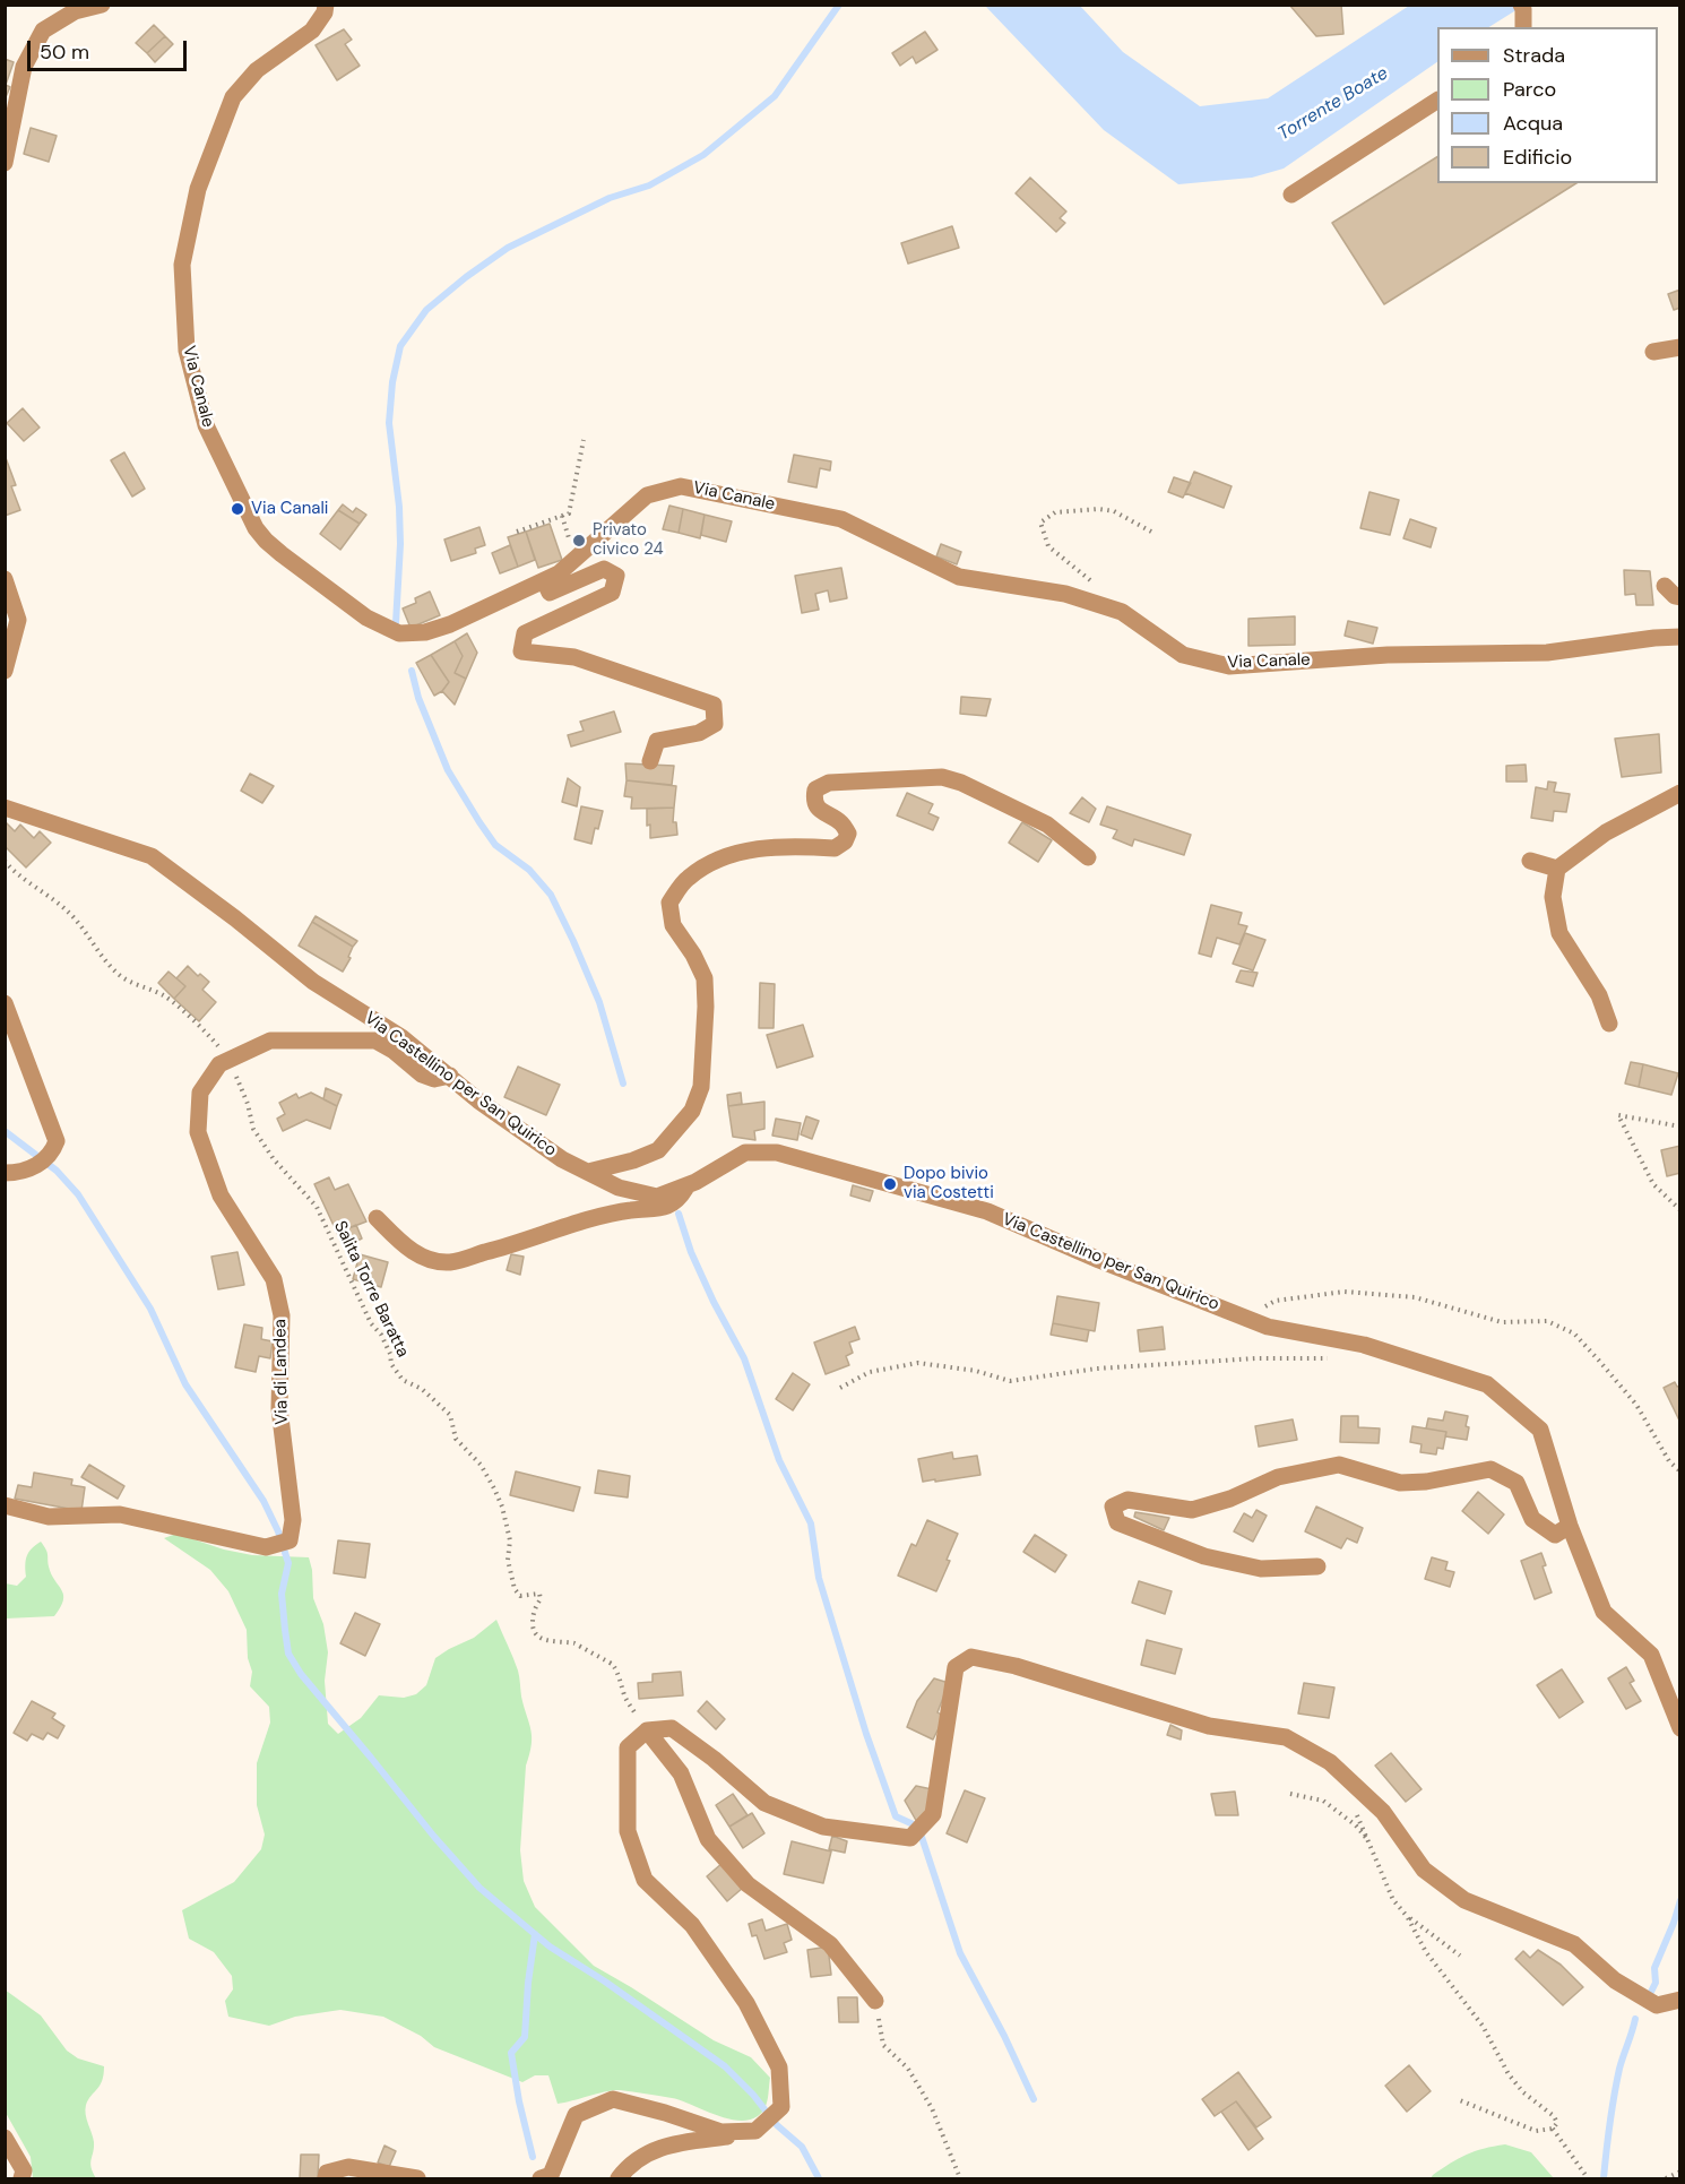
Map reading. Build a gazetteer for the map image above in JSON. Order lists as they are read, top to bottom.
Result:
{
  "streets": {
    "street": ["Via Canale", "Via Castellino per San Quirico", "Via di Landea"],
    "path": ["Salita Torre Baratta"]
  },
  "crossings": [
    ["Via Castellino per San Quirico", "Via di Landea"],
    ["Salita Torre Baratta", "Via di Landea"]
  ],
  "water": ["Torrente Boate"],
  "places": ["Via Canali", "Privato civico 24", "Dopo bivio via Costetti"],
  "legend": [
    "Strada",
    "Parco",
    "Acqua",
    "Edificio"
  ],
  "scale_bar": "50 m"
}
